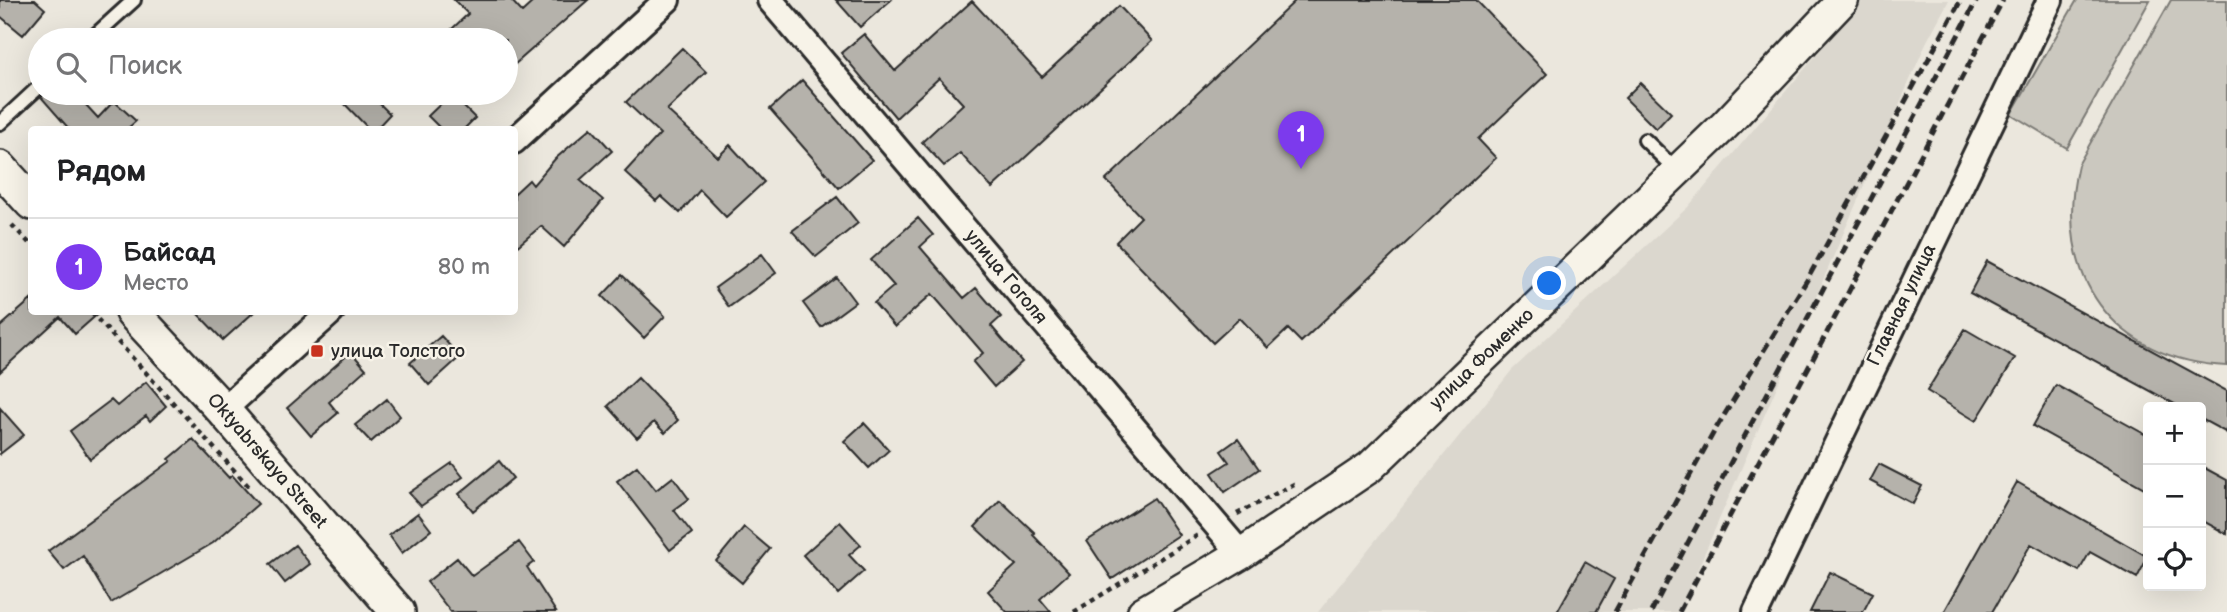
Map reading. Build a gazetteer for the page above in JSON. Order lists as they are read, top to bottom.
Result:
{
  "streets": {
    "main road": ["Oktyabrskaya Street"],
    "street": ["улица Гоголя", "Главная улица", "улица Фоменко"]
  },
  "crossings": [
    ["улица Гоголя", "улица Фоменко"]
  ],
  "places": {
    "transit": ["улица Толстого"]
  },
  "page": {
    "search": "Поиск",
    "pins": "1",
    "heading": "Рядом",
    "list": [
      {
        "mark": "1",
        "name": "Байсад",
        "note": "Место",
        "value": "80 m"
      }
    ],
    "map_buttons": ["+", "−"]
  }
}
